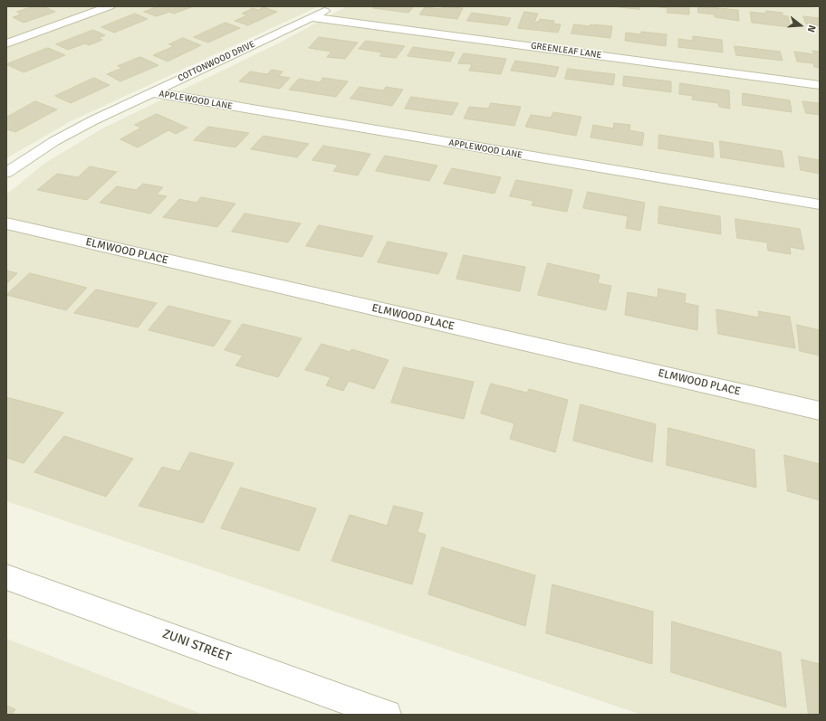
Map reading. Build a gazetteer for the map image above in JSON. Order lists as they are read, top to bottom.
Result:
{
  "streets": {
    "street": [
      "GREENLEAF LANE",
      "COTTONWOOD DRIVE",
      "APPLEWOOD LANE",
      "ELMWOOD PLACE",
      "ZUNI STREET"
    ]
  },
  "crossings": [
    ["GREENLEAF LANE", "COTTONWOOD DRIVE"],
    ["COTTONWOOD DRIVE", "APPLEWOOD LANE"]
  ],
  "north": "right"
}
